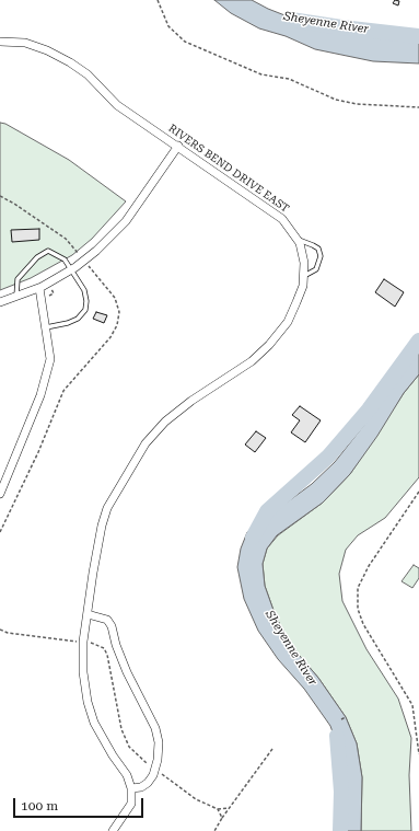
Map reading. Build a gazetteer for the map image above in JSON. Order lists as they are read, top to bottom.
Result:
{
  "streets": {
    "street": ["RIVERS BEND DRIVE EAST"]
  },
  "water": ["Sheyenne River"],
  "scale_bar": "100 m"
}
